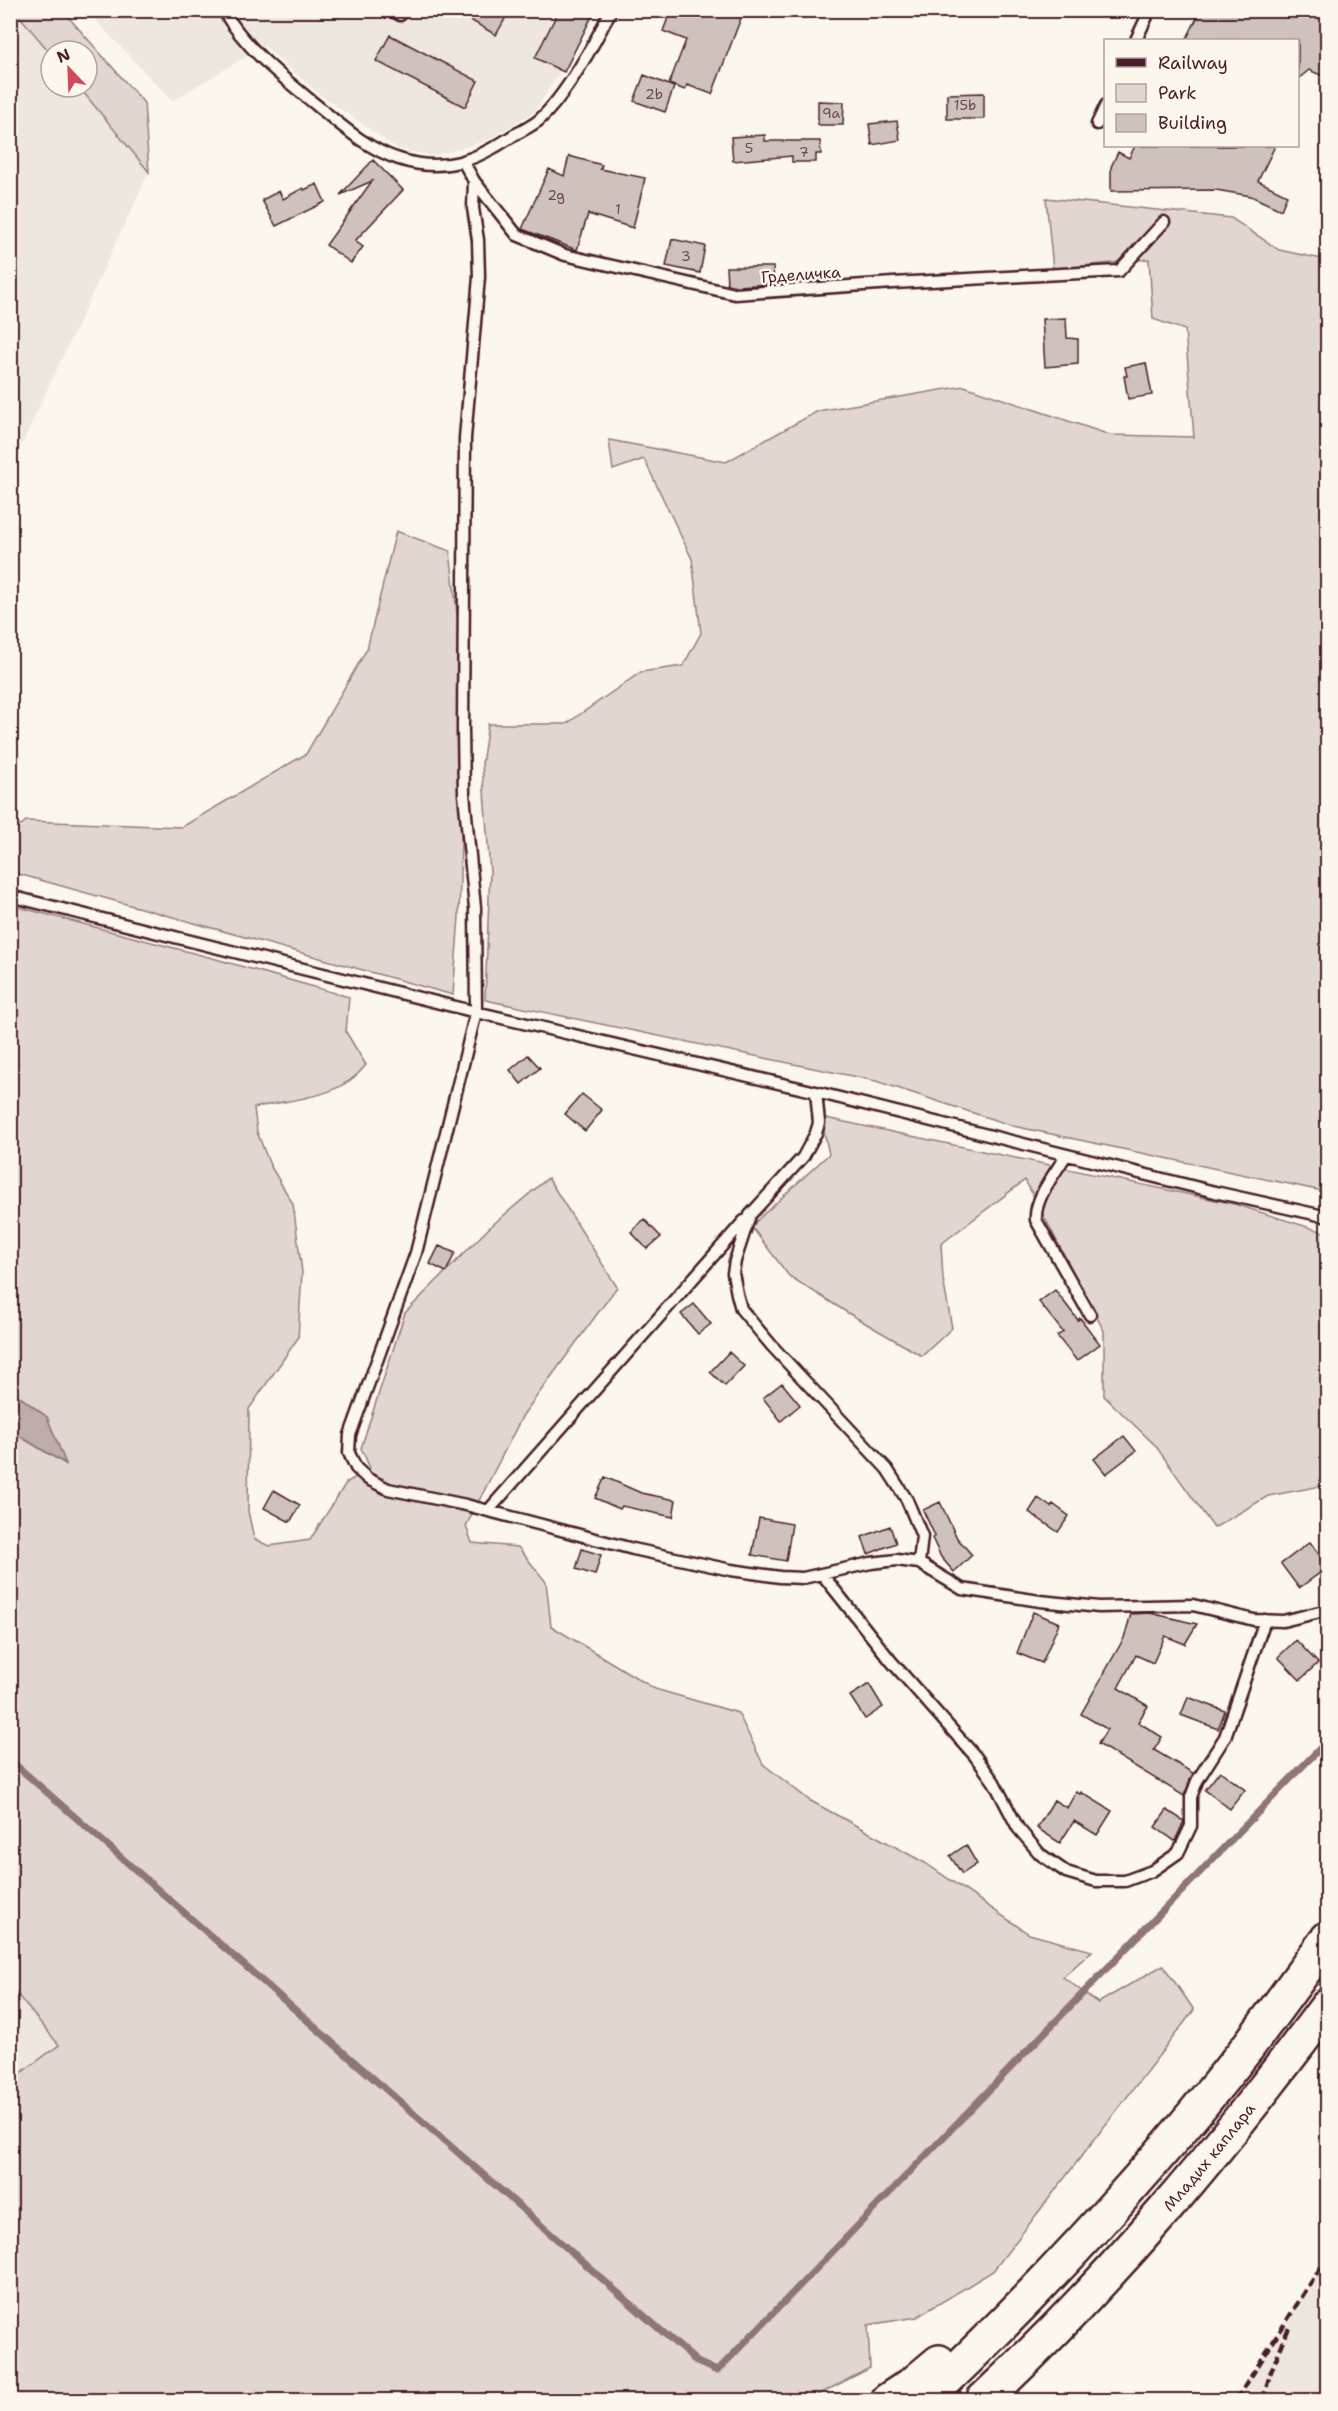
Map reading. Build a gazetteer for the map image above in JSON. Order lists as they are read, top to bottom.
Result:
{
  "streets": {
    "highway": ["Младих каплара"],
    "lane": ["Грделичка"]
  },
  "house_numbers": [
    "2b",
    "15b",
    "9a",
    "5",
    "7",
    "2g",
    "1",
    "3"
  ],
  "legend": ["Railway", "Park", "Building"],
  "north": "top left"
}
